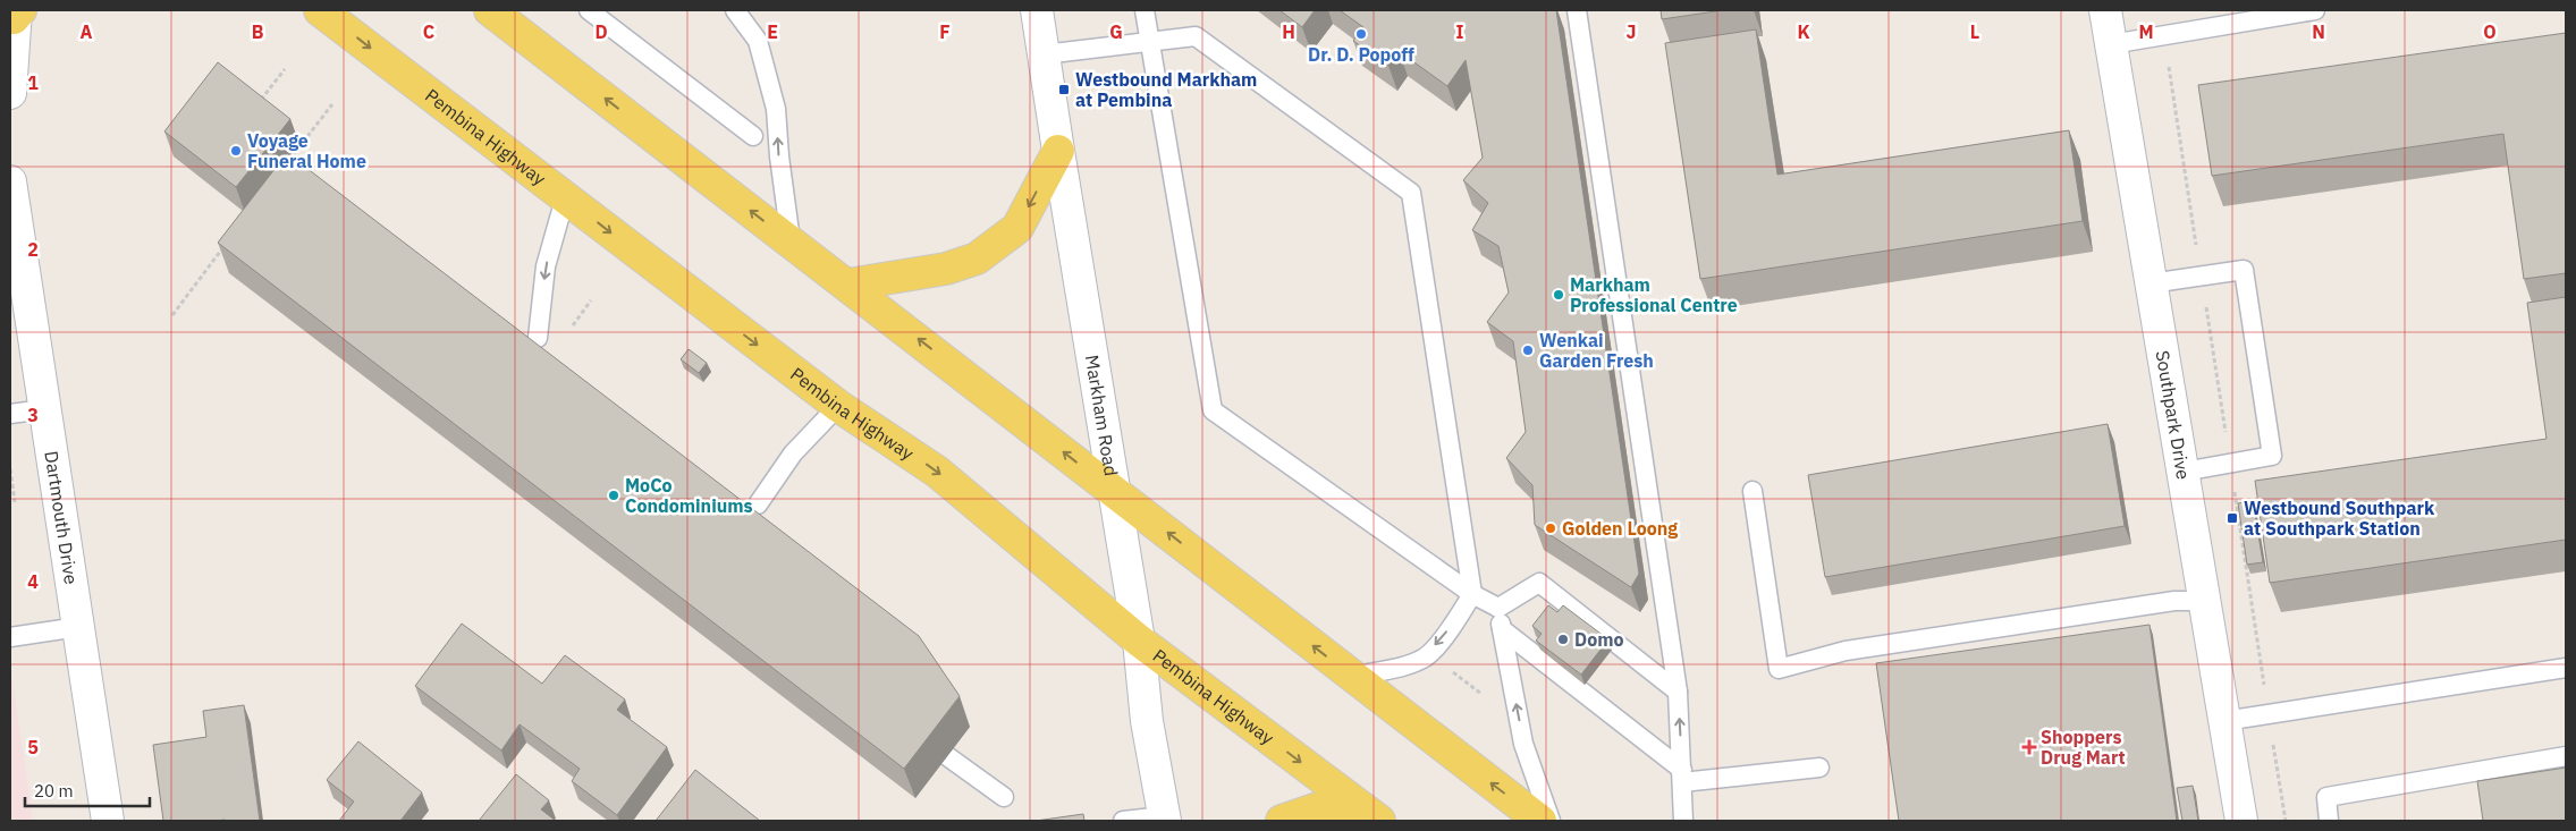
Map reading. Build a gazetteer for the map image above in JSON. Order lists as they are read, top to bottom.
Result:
{
  "streets": {
    "main road": ["Pembina Highway"],
    "street": ["Markham Road", "Southpark Drive", "Dartmouth Drive"]
  },
  "crossings": [
    ["Pembina Highway", "Markham Road"]
  ],
  "places": {
    "other": [
      "Dr. D. Popoff",
      "Voyage Funeral Home",
      "Markham Professional Centre",
      "Wenkai Garden Fresh",
      "MoCo Condominiums",
      "Golden Loong",
      "Domo"
    ],
    "transit": ["Westbound Markham at Pembina", "Westbound Southpark at Southpark Station"],
    "health": ["Shoppers Drug Mart"]
  },
  "scale_bar": "20 m",
  "grid": {
    "columns": [
      "A",
      "B",
      "C",
      "D",
      "E",
      "F",
      "G",
      "H",
      "I",
      "J",
      "K",
      "L",
      "M",
      "N",
      "O"
    ],
    "rows": [
      "1",
      "2",
      "3",
      "4",
      "5"
    ]
  }
}
